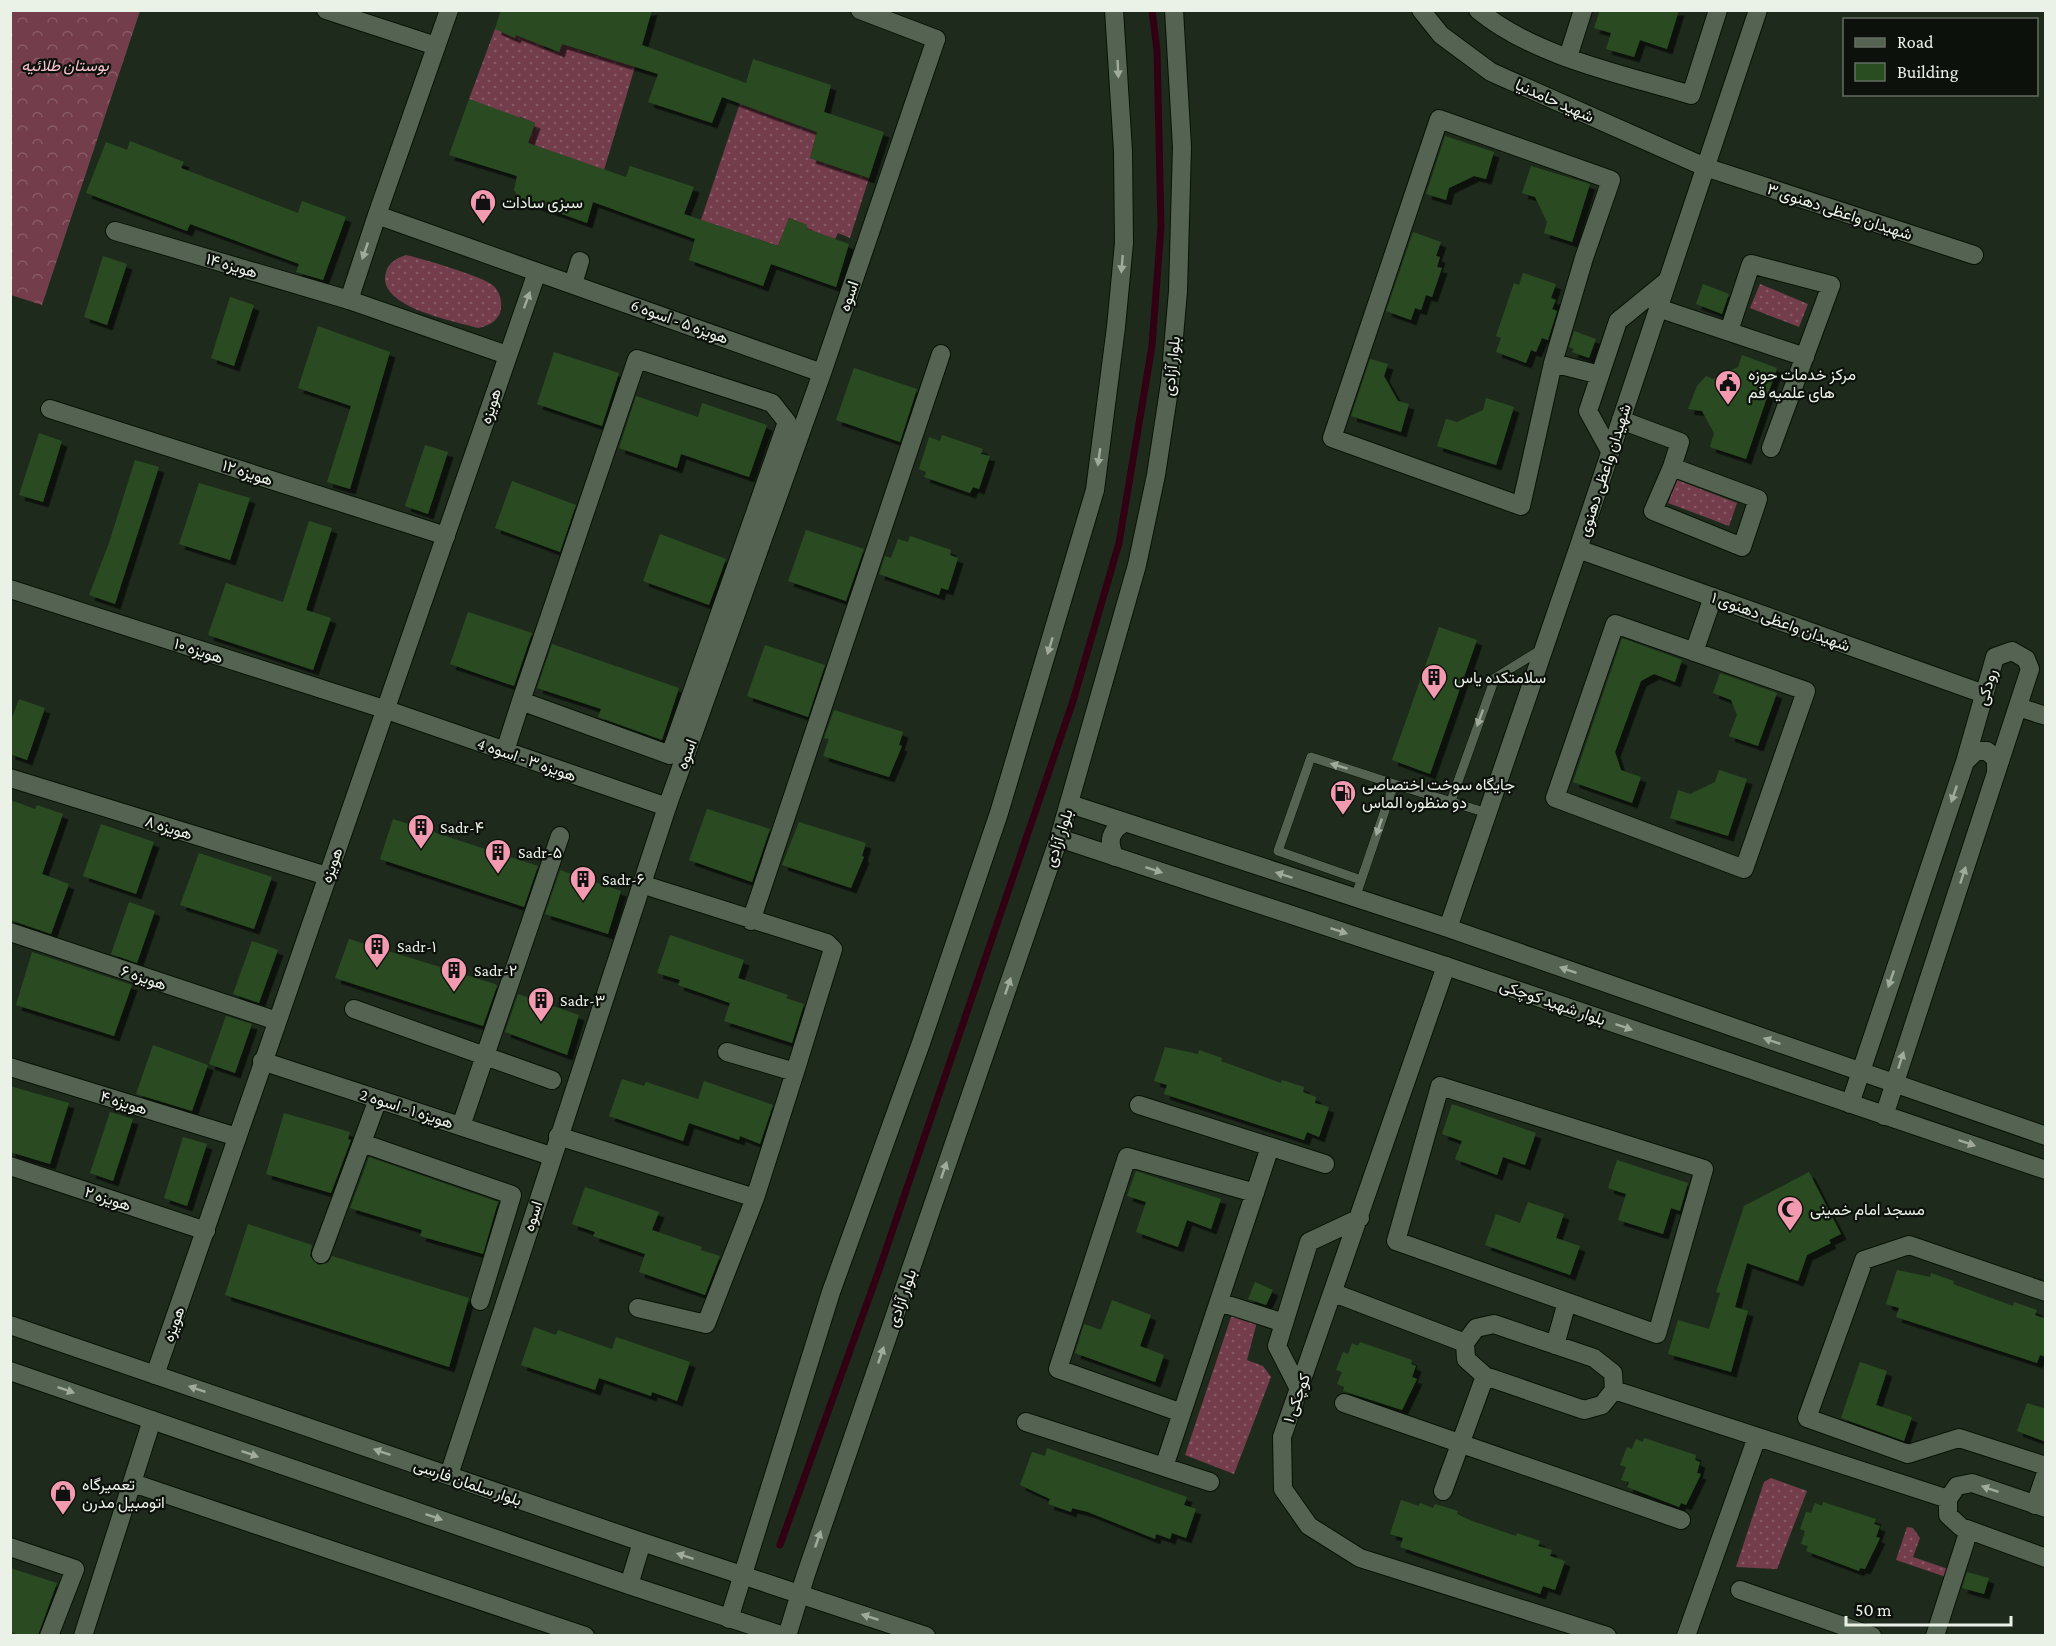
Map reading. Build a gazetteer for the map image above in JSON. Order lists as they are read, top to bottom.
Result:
{
  "streets": {
    "street": [
      "شهید حامدنیا",
      "شهیدان واعظی دهنوی ۳",
      "هویزه ۱۴",
      "اسوه",
      "هویزه ۵ - اسوه 6",
      "بلوار آزادی",
      "هویزه",
      "شهیدان واعظی دهنوی",
      "هویزه ۱۲",
      "شهیدان واعظی دهنوی ۱",
      "هویزه ۱۰",
      "رودکی",
      "هویزه ۳ - اسوه 4",
      "هویزه ۸",
      "هویزه ۶",
      "بلوار شهید کوچکی",
      "هویزه ۴",
      "هویزه ۱ - اسوه 2",
      "هویزه ۲",
      "کوچکی ۱",
      "بلوار سلمان فارسی"
    ]
  },
  "crossings": [
    ["شهید حامدنیا", "شهیدان واعظی دهنوی ۳"],
    ["شهید حامدنیا", "شهیدان واعظی دهنوی"],
    ["شهیدان واعظی دهنوی ۳", "شهیدان واعظی دهنوی"],
    ["اسوه", "هویزه ۵ - اسوه 6"],
    ["اسوه", "هویزه ۳ - اسوه 4"],
    ["اسوه", "هویزه ۱ - اسوه 2"],
    ["اسوه", "بلوار سلمان فارسی"],
    ["هویزه ۵ - اسوه 6", "هویزه"],
    ["بلوار آزادی", "بلوار شهید کوچکی"],
    ["بلوار آزادی", "بلوار سلمان فارسی"],
    ["هویزه", "هویزه ۱۲"],
    ["هویزه", "هویزه ۱۰"],
    ["هویزه", "هویزه ۳ - اسوه 4"],
    ["هویزه", "هویزه ۸"],
    ["هویزه", "هویزه ۶"],
    ["هویزه", "هویزه ۴"],
    ["هویزه", "هویزه ۱ - اسوه 2"],
    ["هویزه", "هویزه ۲"],
    ["هویزه", "بلوار سلمان فارسی"],
    ["شهیدان واعظی دهنوی", "شهیدان واعظی دهنوی ۱"],
    ["شهیدان واعظی دهنوی ۱", "رودکی"],
    ["هویزه ۱۰", "هویزه ۳ - اسوه 4"],
    ["رودکی", "بلوار شهید کوچکی"],
    ["بلوار شهید کوچکی", "کوچکی ۱"]
  ],
  "parks": ["بوستان طلائیه"],
  "places": {
    "shop": ["سبزی سادات", "تعمیرگاه اتومبیل مدرن"],
    "public building": ["مرکز خدمات حوزه های علمیه قم"],
    "building": [
      "سلامتکده یاس",
      "Sadr-۴",
      "Sadr-۵",
      "Sadr-۶",
      "Sadr-۱",
      "Sadr-۲",
      "Sadr-۳"
    ],
    "fuel station": ["جایگاه سوخت اختصاصی دو منظوره الماس"],
    "mosque": ["مسجد امام خمینی"]
  },
  "legend": ["Road", "Building"],
  "scale_bar": "50 m"
}
